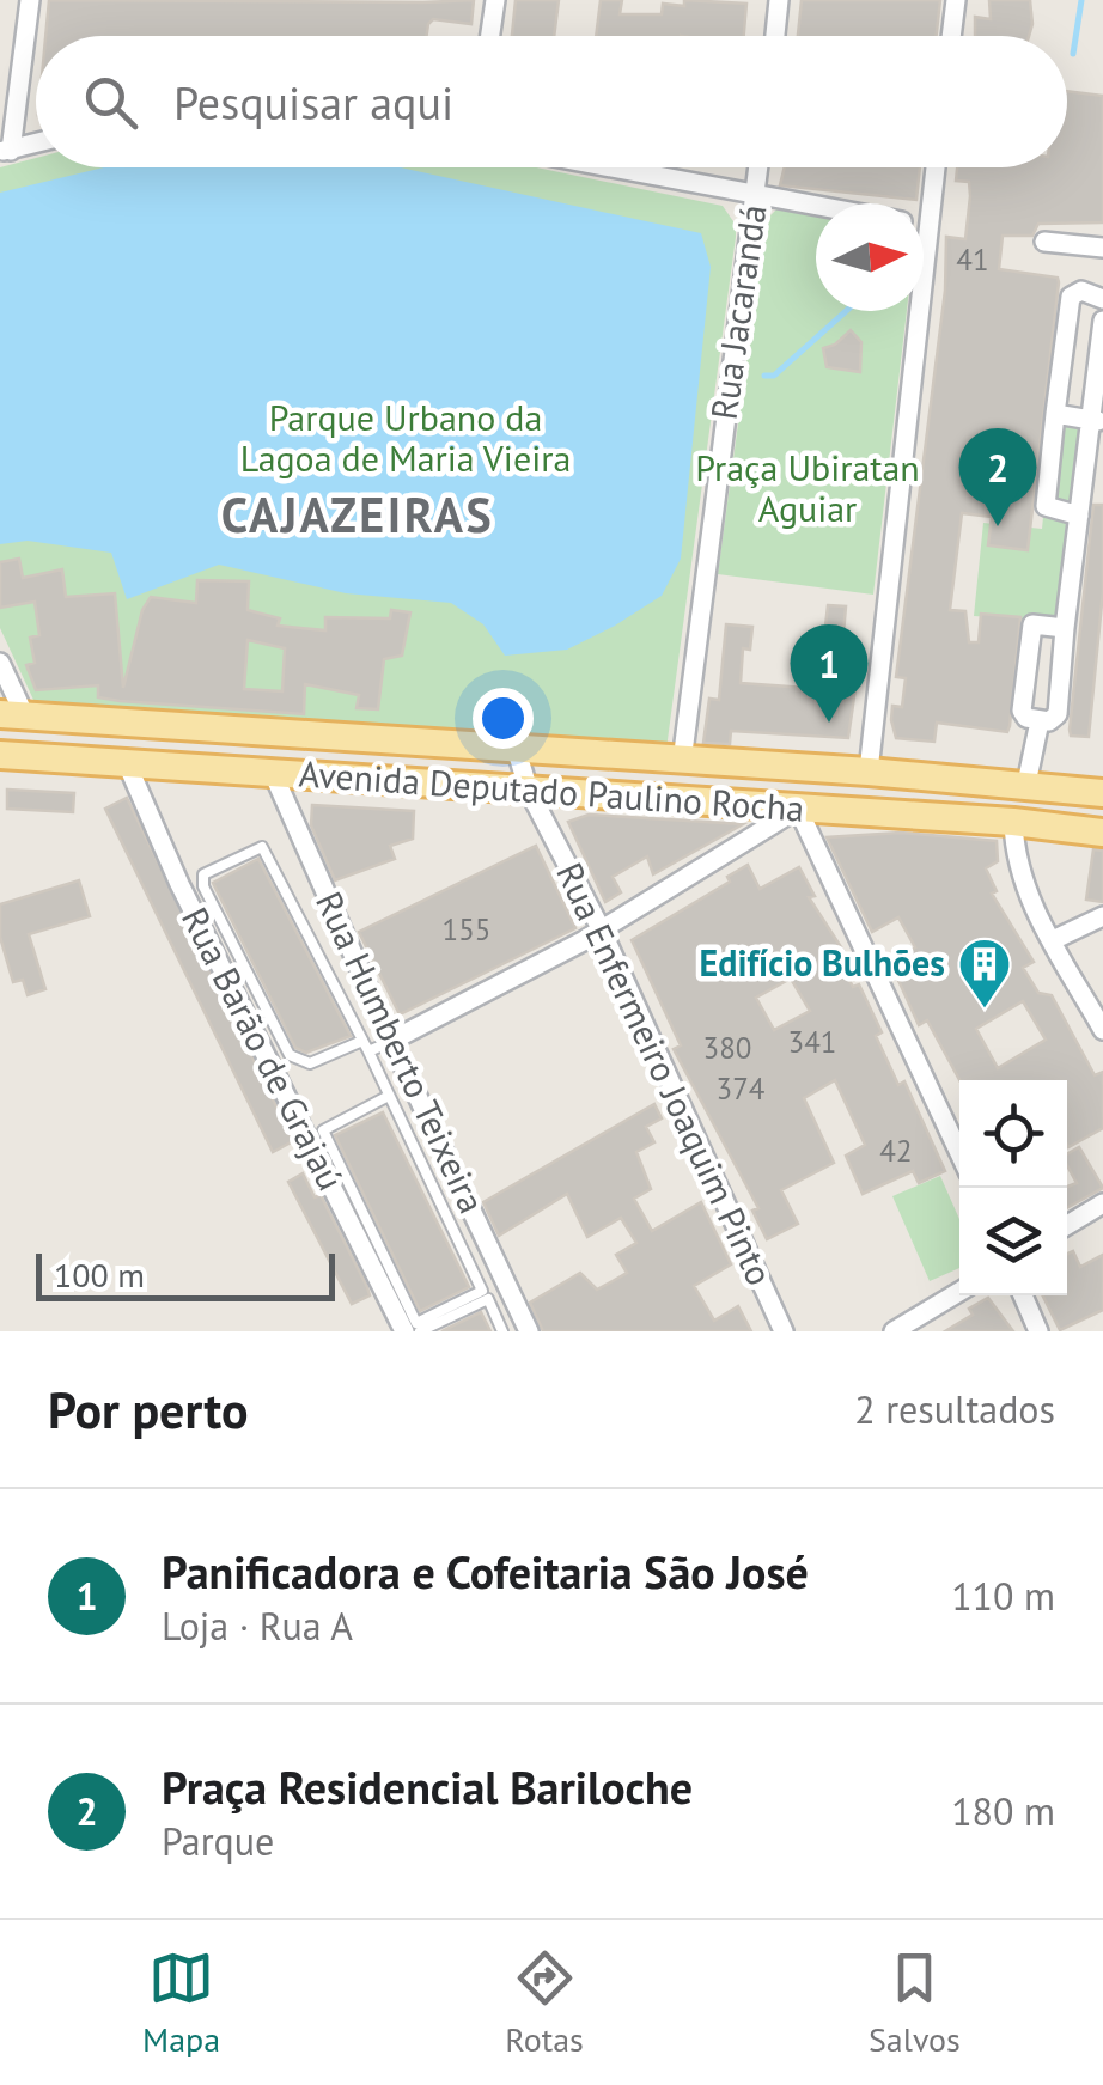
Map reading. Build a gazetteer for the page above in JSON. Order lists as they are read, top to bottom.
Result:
{
  "streets": {
    "main road": ["Avenida Deputado Paulino Rocha"],
    "street": [
      "Rua Jacarandá",
      "Rua Barão de Grajaú",
      "Rua Humberto Teixeira",
      "Rua Enfermeiro Joaquim Pinto"
    ]
  },
  "crossings": [
    ["Rua Jacarandá", "Avenida Deputado Paulino Rocha"],
    ["Avenida Deputado Paulino Rocha", "Rua Barão de Grajaú"],
    ["Avenida Deputado Paulino Rocha", "Rua Humberto Teixeira"],
    ["Avenida Deputado Paulino Rocha", "Rua Enfermeiro Joaquim Pinto"]
  ],
  "districts": ["CAJAZEIRAS"],
  "parks": ["Parque Urbano da Lagoa de Maria Vieira", "Praça Ubiratan Aguiar"],
  "places": {
    "building": ["Edifício Bulhões"]
  },
  "house_numbers": [
    "41",
    "155",
    "341",
    "380",
    "374",
    "42"
  ],
  "scale_bar": "100 m",
  "north": "right",
  "page": {
    "search": "Pesquisar aqui",
    "pins": ["2", "1"],
    "scale": "100 m",
    "heading": ["Por perto", "2 resultados"],
    "list": [
      {
        "mark": "1",
        "name": "Panificadora e Cofeitaria São José",
        "note": "Loja · Rua A",
        "value": "110 m"
      },
      {
        "mark": "2",
        "name": "Praça Residencial Bariloche",
        "note": "Parque",
        "value": "180 m"
      }
    ],
    "nav": ["Mapa", "Rotas", "Salvos"]
  }
}
